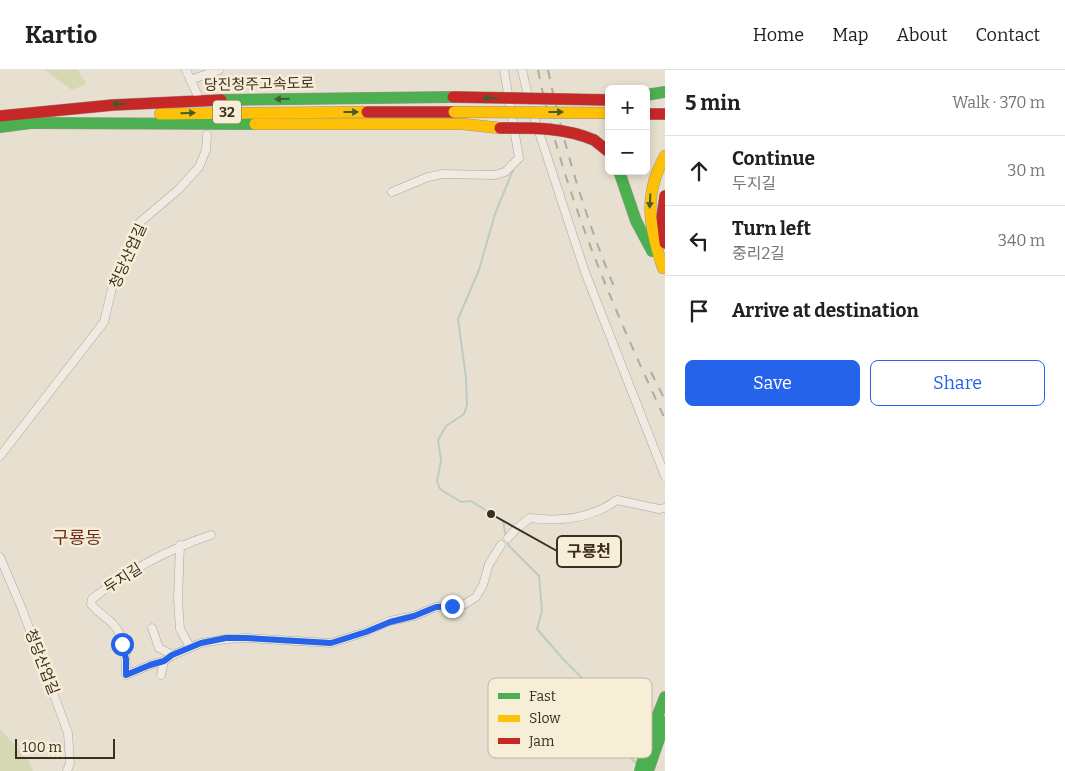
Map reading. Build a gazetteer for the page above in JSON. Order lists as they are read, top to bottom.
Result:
{
  "streets": {
    "main road": ["당진청주고속도로", "32"],
    "street": ["청당산업길", "두지길"]
  },
  "districts": ["구룡동"],
  "places": ["구룡천"],
  "legend": ["Fast", "Slow", "Jam"],
  "scale_bar": "100 m",
  "page": {
    "header": "Kartio",
    "nav": [
      "Home",
      "Map",
      "About",
      "Contact"
    ],
    "heading": ["5 min", "Walk · 370 m"],
    "map_buttons": ["+", "−"],
    "list": [
      ["Continue", "두지길", "30 m"],
      ["Turn left", "중리2길", "340 m"],
      "Arrive at destination"
    ],
    "buttons": ["Save", "Share"],
    "scale": "100 m"
  }
}
